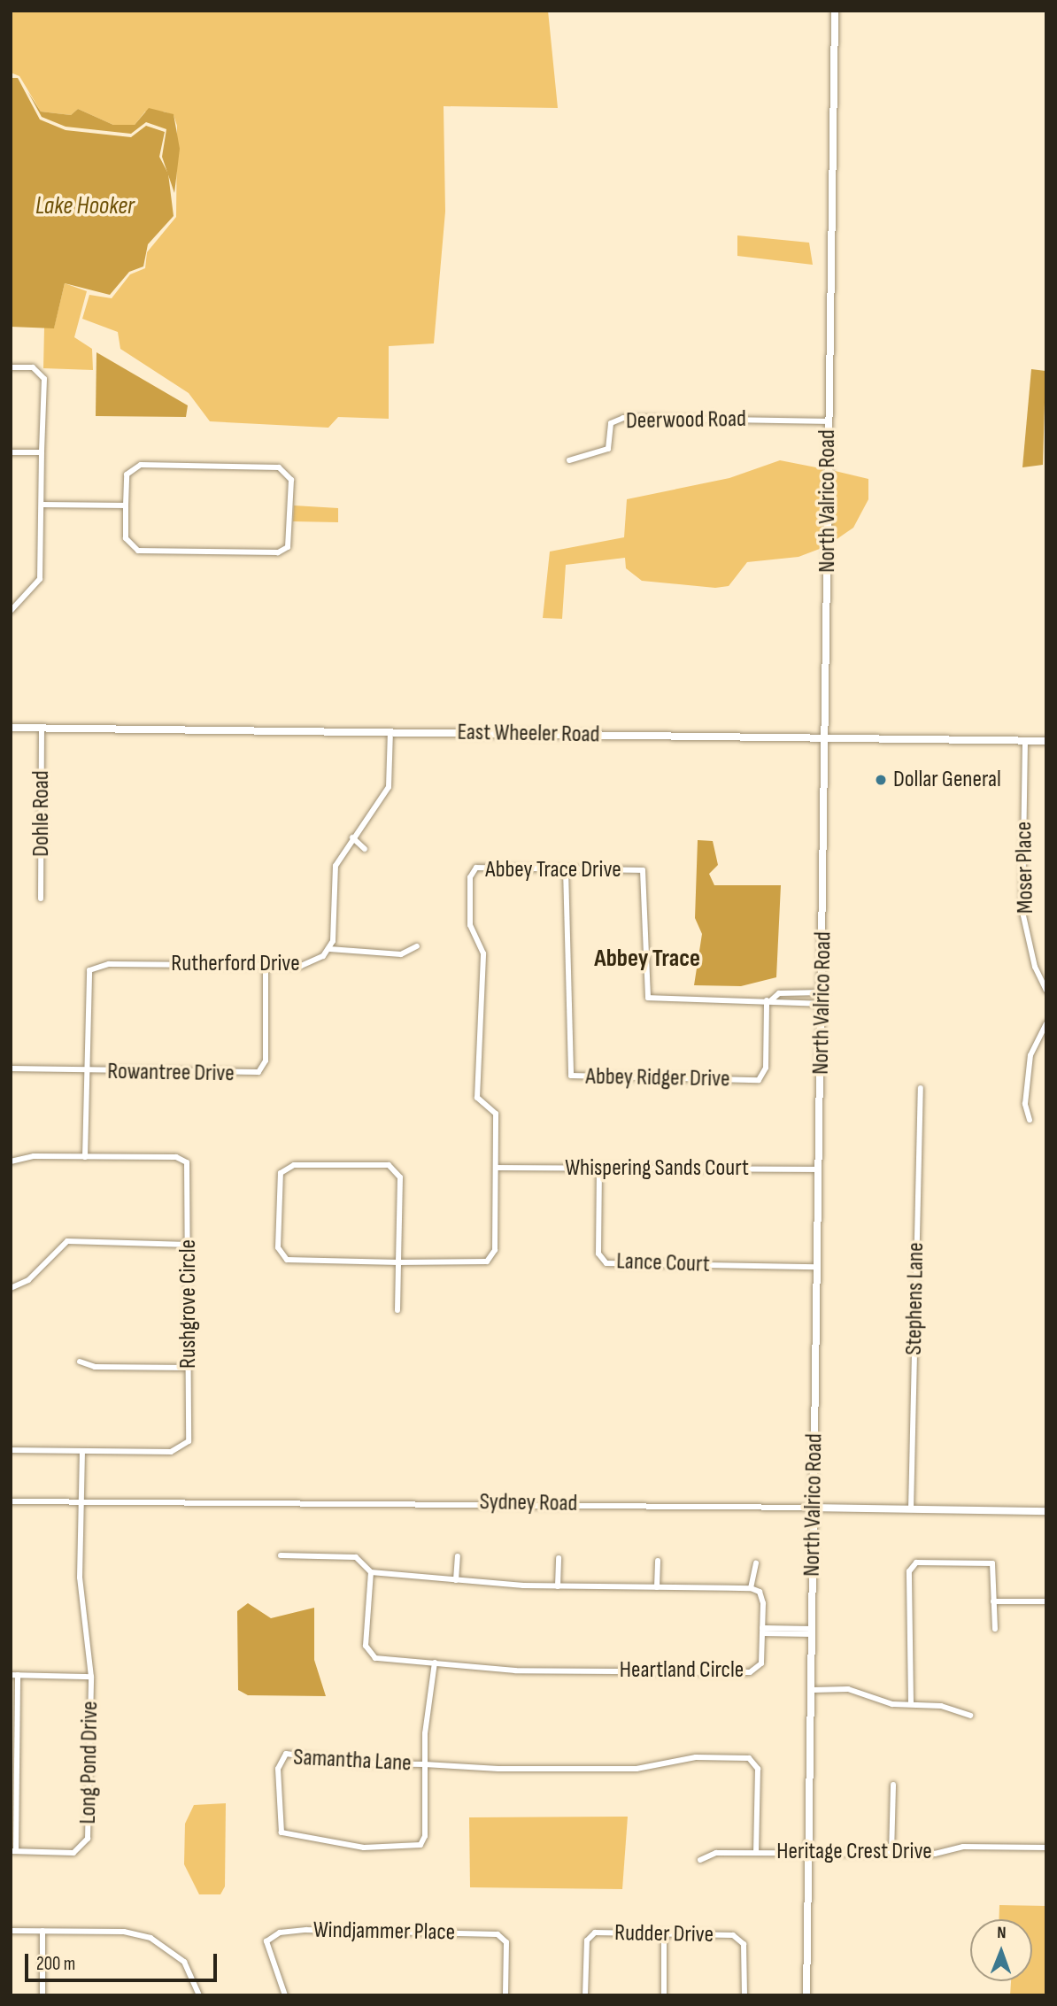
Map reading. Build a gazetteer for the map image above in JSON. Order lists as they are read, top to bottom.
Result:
{
  "streets": {
    "street": [
      "Deerwood Road",
      "North Valrico Road",
      "East Wheeler Road",
      "Dohle Road",
      "Moser Place",
      "Abbey Trace Drive",
      "Rutherford Drive",
      "Rowantree Drive",
      "Abbey Ridger Drive",
      "Whispering Sands Court",
      "Lance Court",
      "Stephens Lane",
      "Rushgrove Circle",
      "Sydney Road",
      "Heartland Circle",
      "Samantha Lane",
      "Long Pond Drive",
      "Heritage Crest Drive",
      "Windjammer Place",
      "Rudder Drive"
    ]
  },
  "crossings": [
    ["Deerwood Road", "North Valrico Road"],
    ["North Valrico Road", "East Wheeler Road"],
    ["North Valrico Road", "Abbey Trace Drive"],
    ["North Valrico Road", "Whispering Sands Court"],
    ["North Valrico Road", "Lance Court"],
    ["North Valrico Road", "Sydney Road"],
    ["North Valrico Road", "Heritage Crest Drive"],
    ["East Wheeler Road", "Dohle Road"],
    ["East Wheeler Road", "Moser Place"],
    ["East Wheeler Road", "Rutherford Drive"],
    ["Abbey Trace Drive", "Abbey Ridger Drive"],
    ["Abbey Trace Drive", "Whispering Sands Court"],
    ["Rutherford Drive", "Rowantree Drive"],
    ["Rutherford Drive", "Rushgrove Circle"],
    ["Whispering Sands Court", "Lance Court"],
    ["Stephens Lane", "Sydney Road"],
    ["Rushgrove Circle", "Long Pond Drive"],
    ["Sydney Road", "Long Pond Drive"],
    ["Heartland Circle", "Samantha Lane"],
    ["Samantha Lane", "Heritage Crest Drive"]
  ],
  "districts": ["Abbey Trace"],
  "water": ["Lake Hooker"],
  "places": ["Dollar General"],
  "scale_bar": "200 m",
  "north": "top"
}
